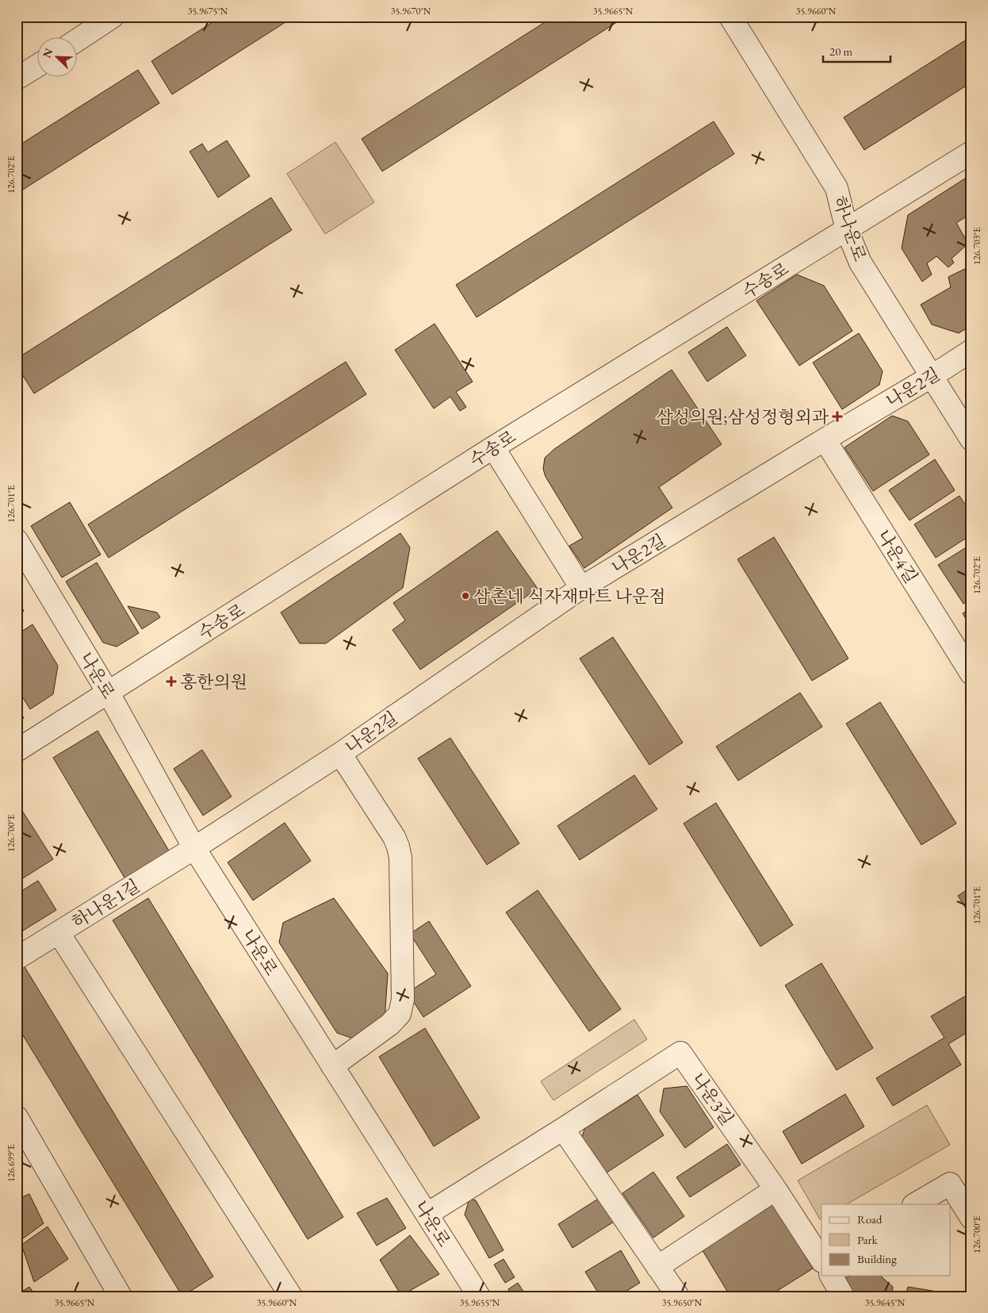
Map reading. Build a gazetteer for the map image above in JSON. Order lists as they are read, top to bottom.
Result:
{
  "streets": {
    "street": [
      "하나운로",
      "수송로",
      "나운2길",
      "나운4길",
      "나운로",
      "하나운1길",
      "나운3길"
    ]
  },
  "crossings": [
    ["하나운로", "수송로"],
    ["하나운로", "나운2길"],
    ["수송로", "나운로"],
    ["나운2길", "나운4길"],
    ["나운2길", "나운로"],
    ["나운2길", "하나운1길"],
    ["나운로", "하나운1길"],
    ["나운로", "나운3길"]
  ],
  "places": {
    "health": ["삼성의원;삼성정형외과", "홍한의원"],
    "other": ["삼촌네 식자재마트 나운점"]
  },
  "legend": ["Road", "Park", "Building"],
  "scale_bar": "20 m",
  "north": "top left",
  "coordinates": [
    "35.9675°N",
    "35.9670°N",
    "35.9665°N",
    "35.9660°N",
    "126.702°E",
    "126.703°E",
    "126.701°E",
    "126.700°E",
    "126.699°E",
    "35.9655°N",
    "35.9650°N",
    "35.9645°N"
  ]
}
